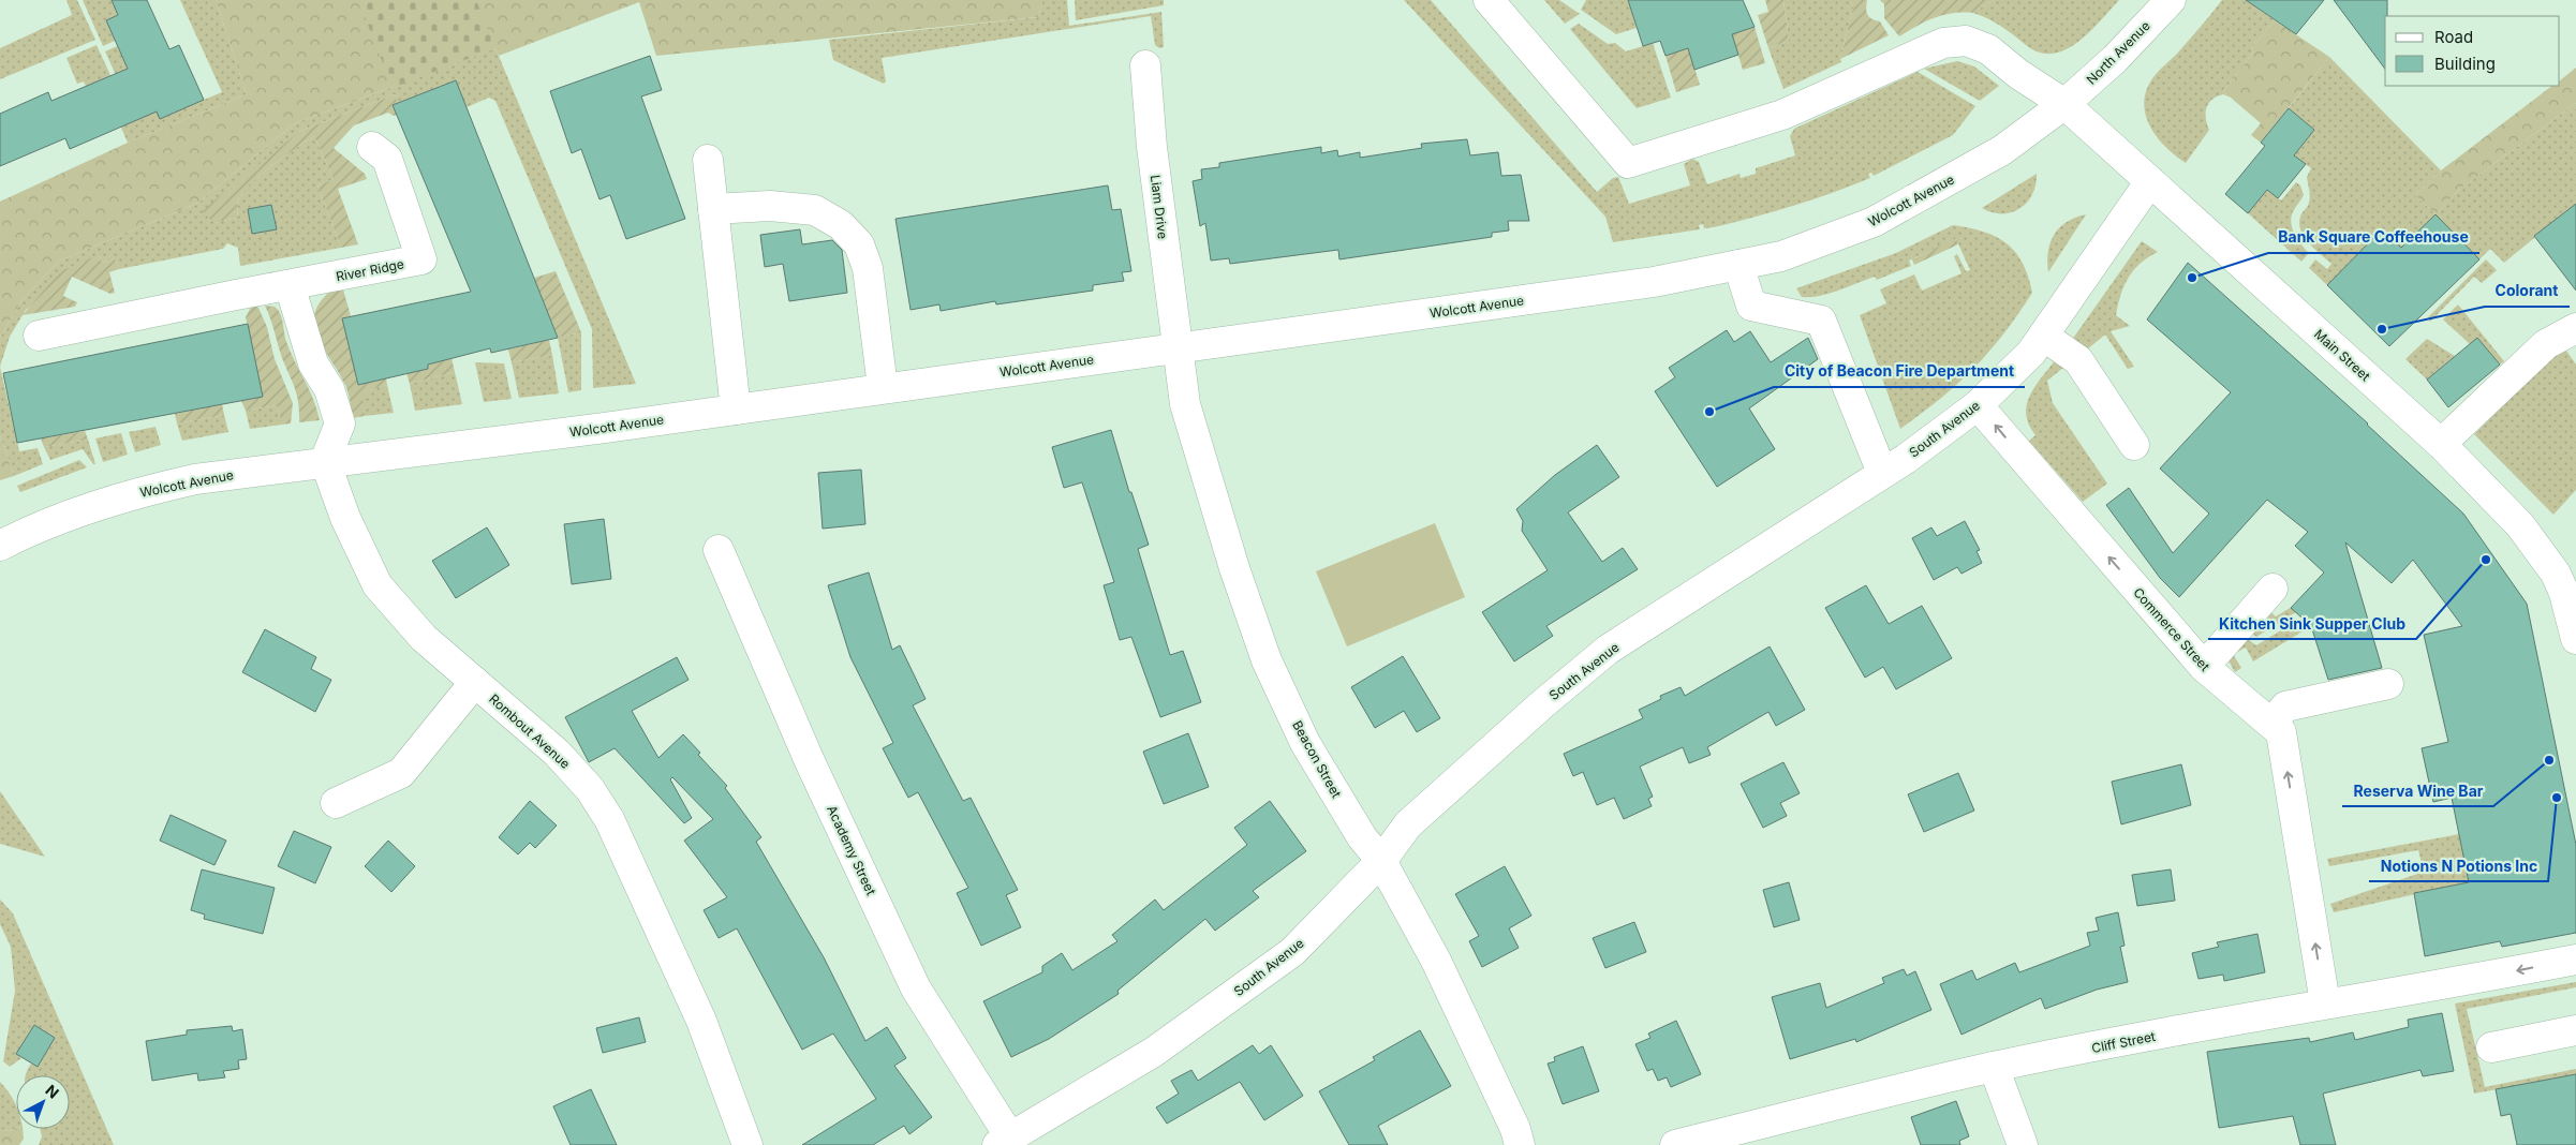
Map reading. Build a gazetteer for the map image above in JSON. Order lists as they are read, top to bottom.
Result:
{
  "streets": {
    "street": [
      "North Avenue",
      "Wolcott Avenue",
      "Liam Drive",
      "River Ridge",
      "Main Street",
      "South Avenue",
      "Commerce Street",
      "Rombout Avenue",
      "Beacon Street",
      "Academy Street",
      "Cliff Street"
    ]
  },
  "crossings": [
    ["North Avenue", "Wolcott Avenue"],
    ["North Avenue", "Main Street"],
    ["Wolcott Avenue", "Liam Drive"],
    ["Wolcott Avenue", "Main Street"],
    ["Wolcott Avenue", "Rombout Avenue"],
    ["Wolcott Avenue", "Beacon Street"],
    ["Liam Drive", "Beacon Street"],
    ["Main Street", "South Avenue"],
    ["South Avenue", "Commerce Street"],
    ["South Avenue", "Beacon Street"],
    ["South Avenue", "Academy Street"],
    ["Commerce Street", "Cliff Street"]
  ],
  "one_way": ["Commerce Street"],
  "places": [
    "Bank Square Coffeehouse",
    "Colorant",
    "City of Beacon Fire Department",
    "Kitchen Sink Supper Club",
    "Reserva Wine Bar",
    "Notions N Potions Inc"
  ],
  "legend": ["Road", "Building"],
  "north": "top right"
}
